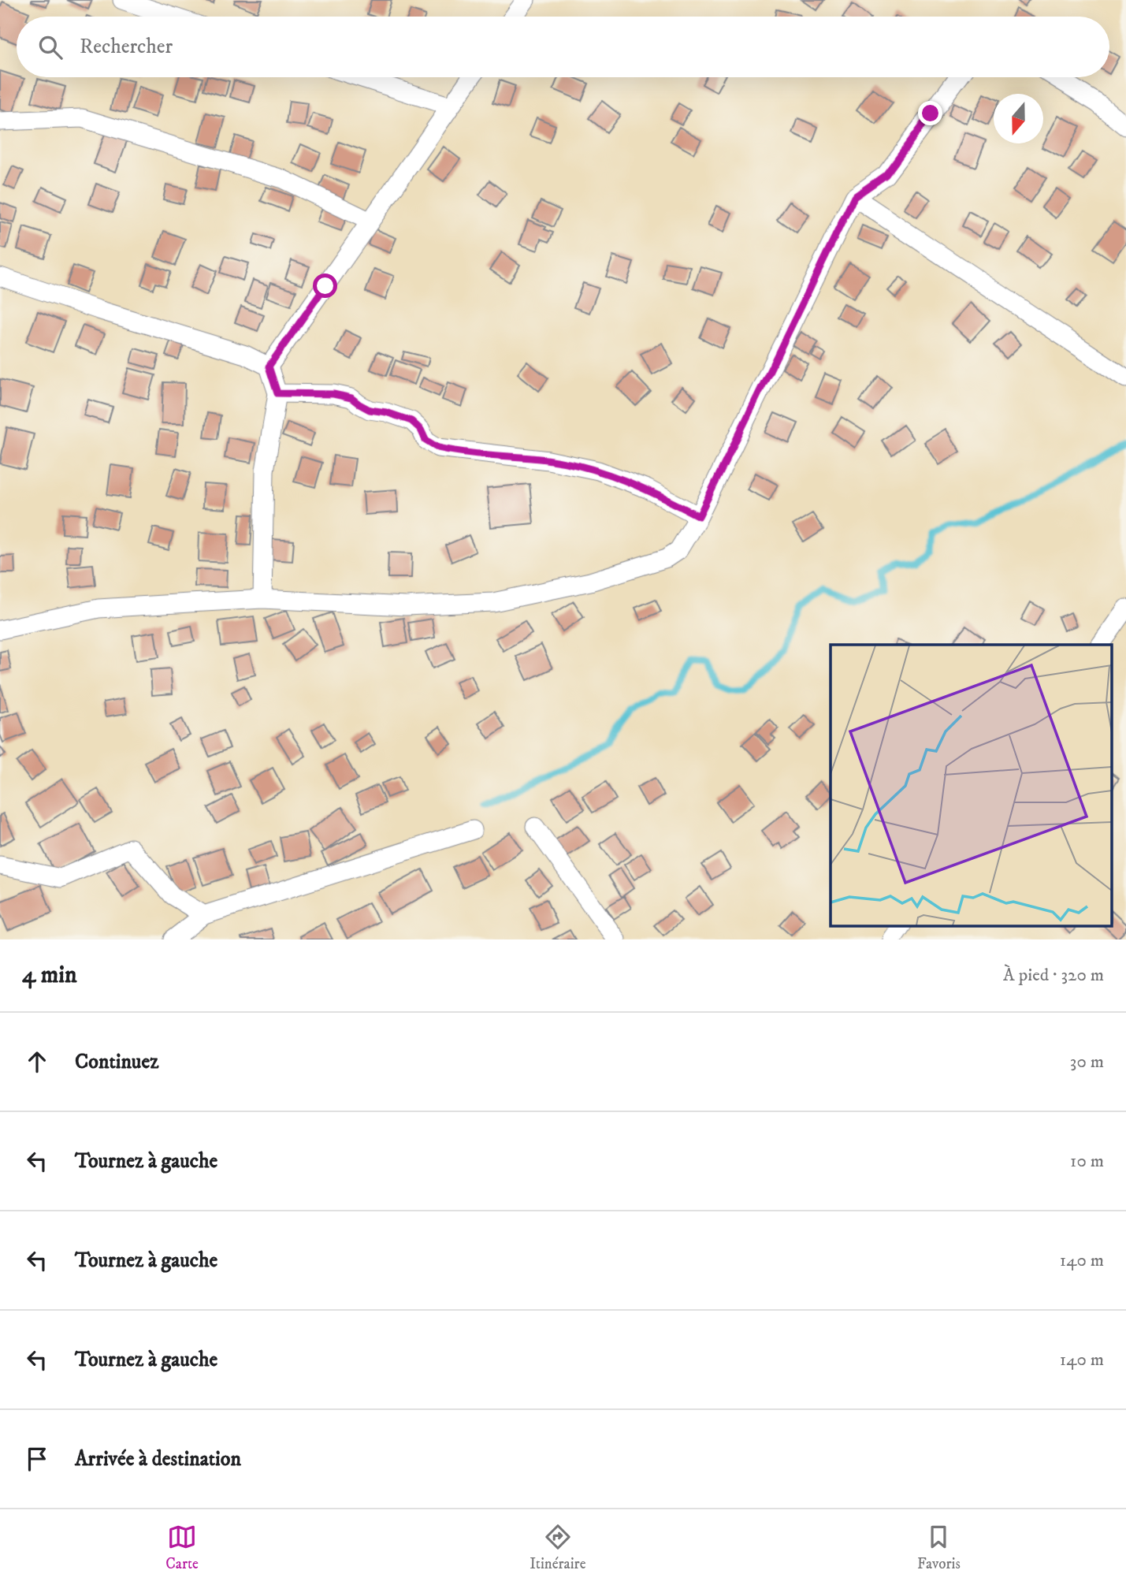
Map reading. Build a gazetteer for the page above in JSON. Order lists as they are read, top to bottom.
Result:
{
  "north": "bottom",
  "page": {
    "search": "Rechercher",
    "heading": ["4 min", "À pied · 320 m"],
    "list": [
      ["Continuez", "30 m"],
      ["Tournez à gauche", "10 m"],
      ["Tournez à gauche", "140 m"],
      ["Tournez à gauche", "140 m"],
      "Arrivée à destination"
    ],
    "nav": ["Carte", "Itinéraire", "Favoris"]
  }
}
